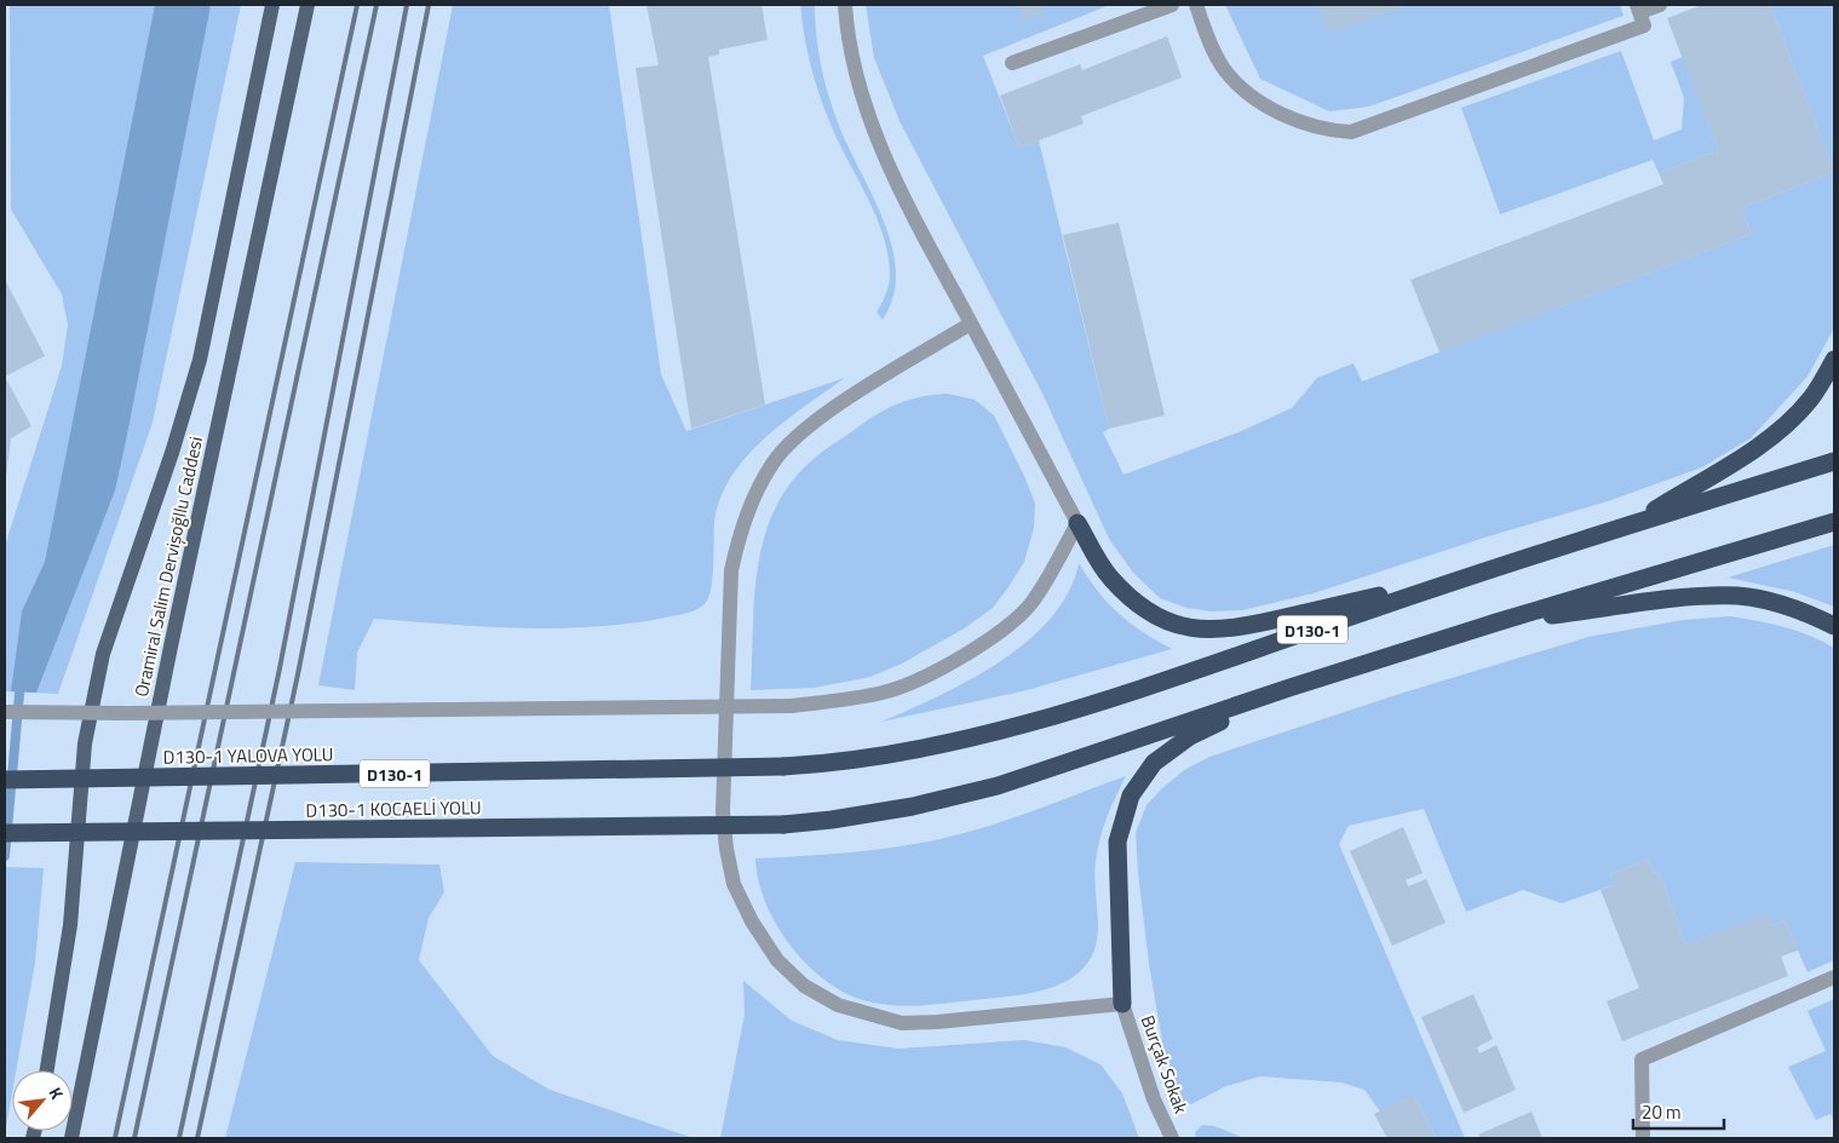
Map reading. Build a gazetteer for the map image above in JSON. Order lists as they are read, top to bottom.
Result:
{
  "streets": {
    "highway": ["D130-1", "D130-1 YALOVA YOLU", "D130-1 KOCAELİ YOLU"],
    "main road": ["Oramiral Salim Dervişoğllu Caddesi"],
    "street": ["Burçak Sokak"]
  },
  "crossings": [
    ["D130-1", "D130-1 YALOVA YOLU"],
    ["D130-1", "D130-1 KOCAELİ YOLU"]
  ],
  "scale_bar": "20 m",
  "north": "top right"
}
